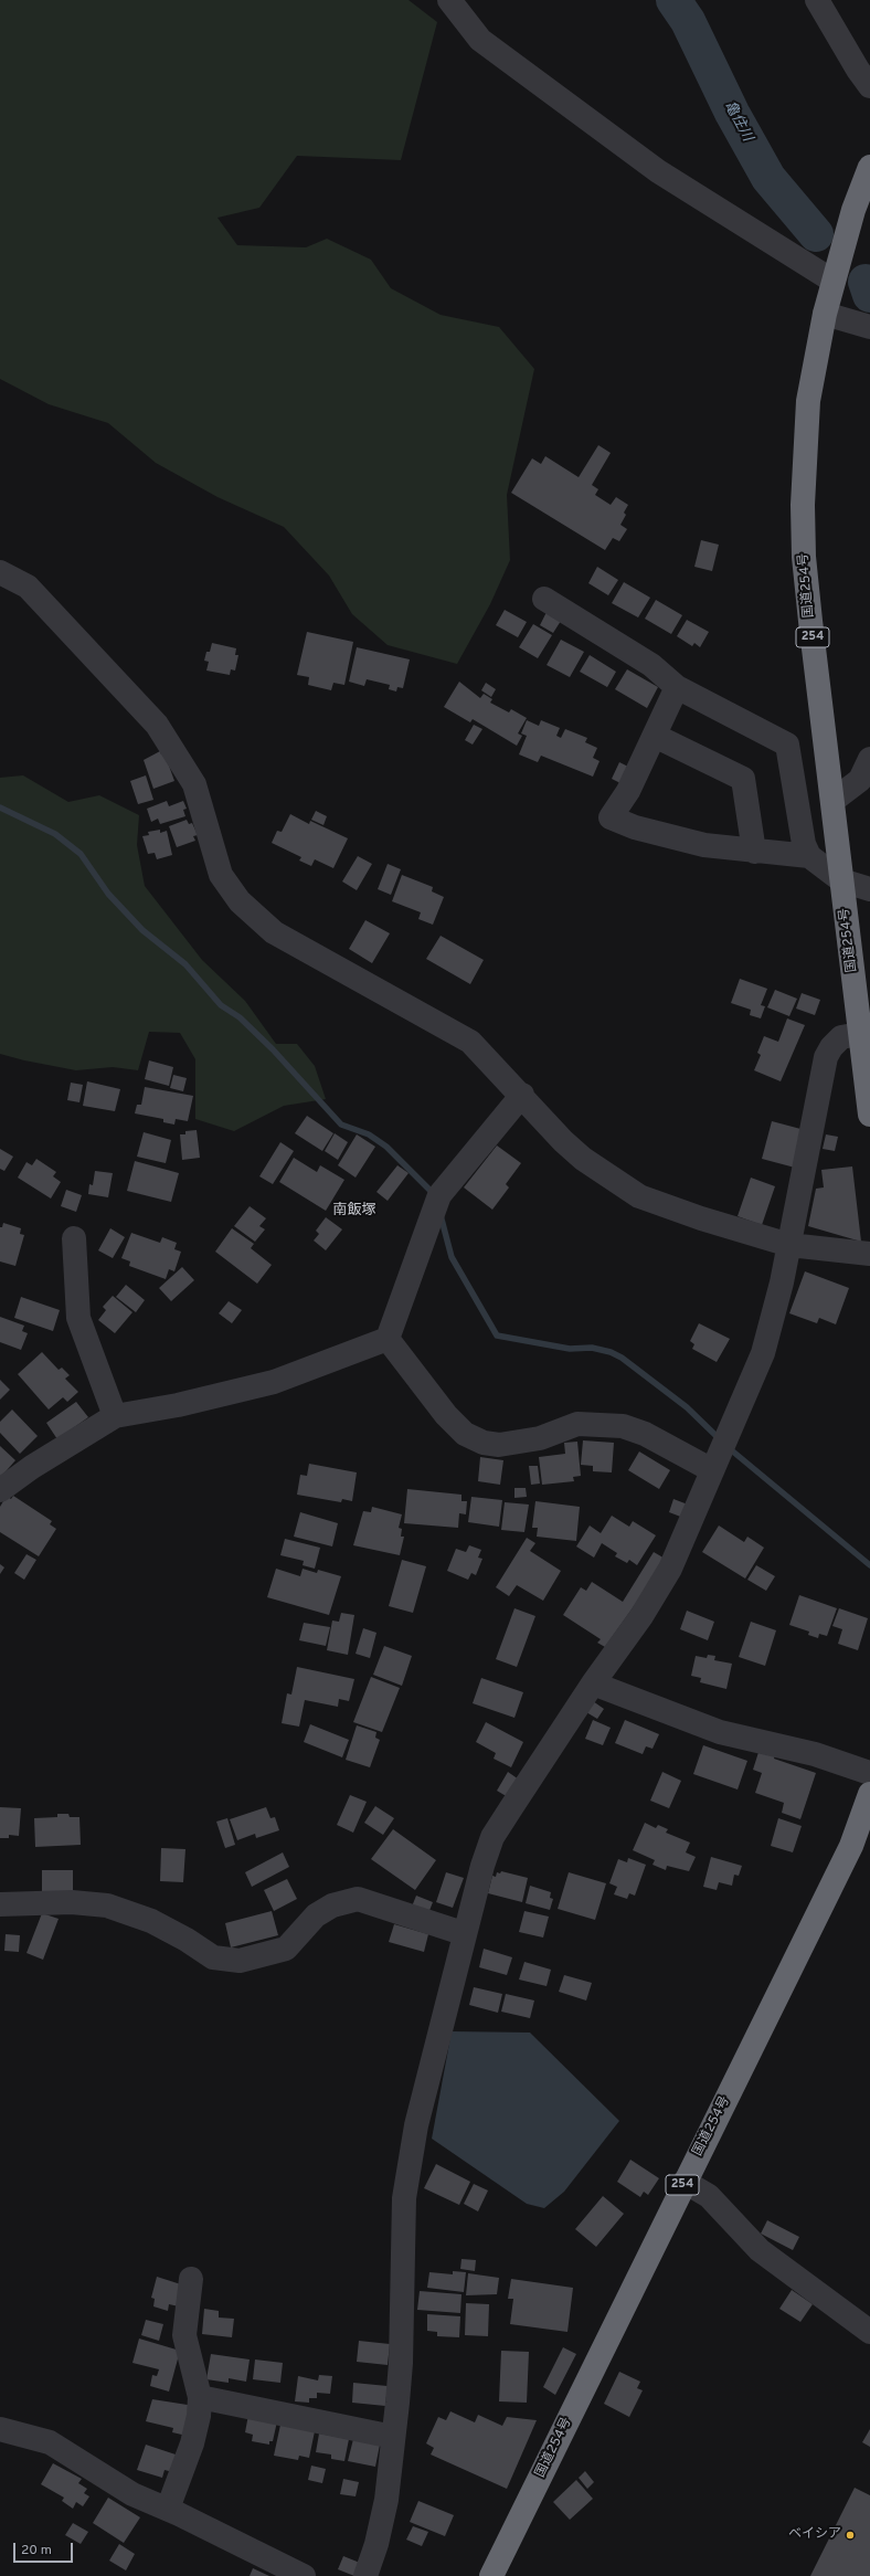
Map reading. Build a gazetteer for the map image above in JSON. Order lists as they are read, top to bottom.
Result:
{
  "streets": {
    "highway": ["国道254号", "254"]
  },
  "districts": ["南飯塚"],
  "water": ["亀住川"],
  "places": ["ベイシア"],
  "scale_bar": "20 m"
}
